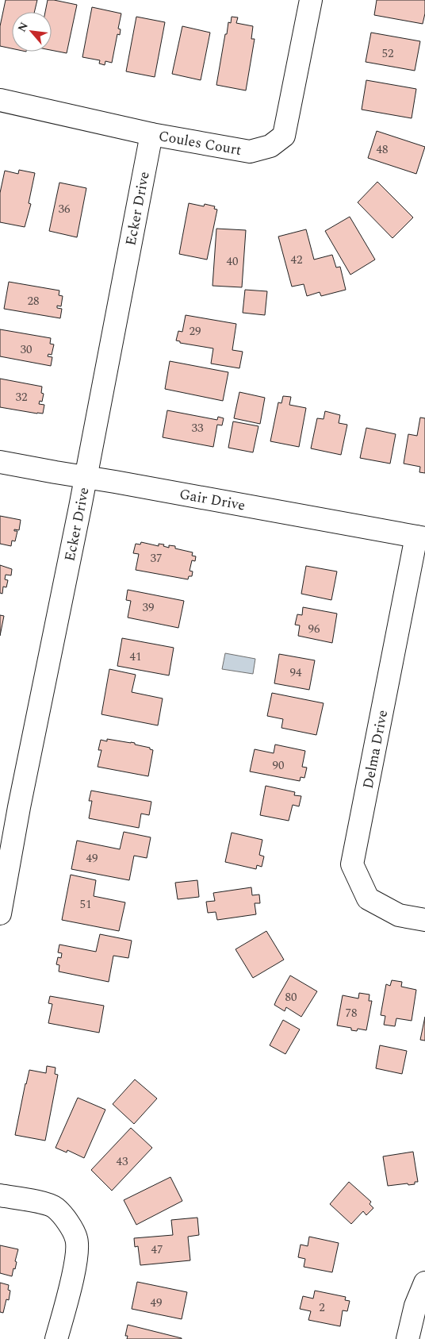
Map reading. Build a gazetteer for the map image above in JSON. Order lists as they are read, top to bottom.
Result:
{
  "streets": {
    "street": [
      "Coules Court",
      "Ecker Drive",
      "Gair Drive",
      "Delma Drive"
    ]
  },
  "crossings": [
    ["Coules Court", "Ecker Drive"],
    ["Ecker Drive", "Gair Drive"],
    ["Gair Drive", "Delma Drive"]
  ],
  "house_numbers": [
    "52",
    "48",
    "36",
    "42",
    "40",
    "28",
    "29",
    "30",
    "32",
    "33",
    "37",
    "39",
    "96",
    "41",
    "94",
    "90",
    "49",
    "51",
    "80",
    "78",
    "43",
    "47",
    "49",
    "2"
  ],
  "north": "top left"
}
